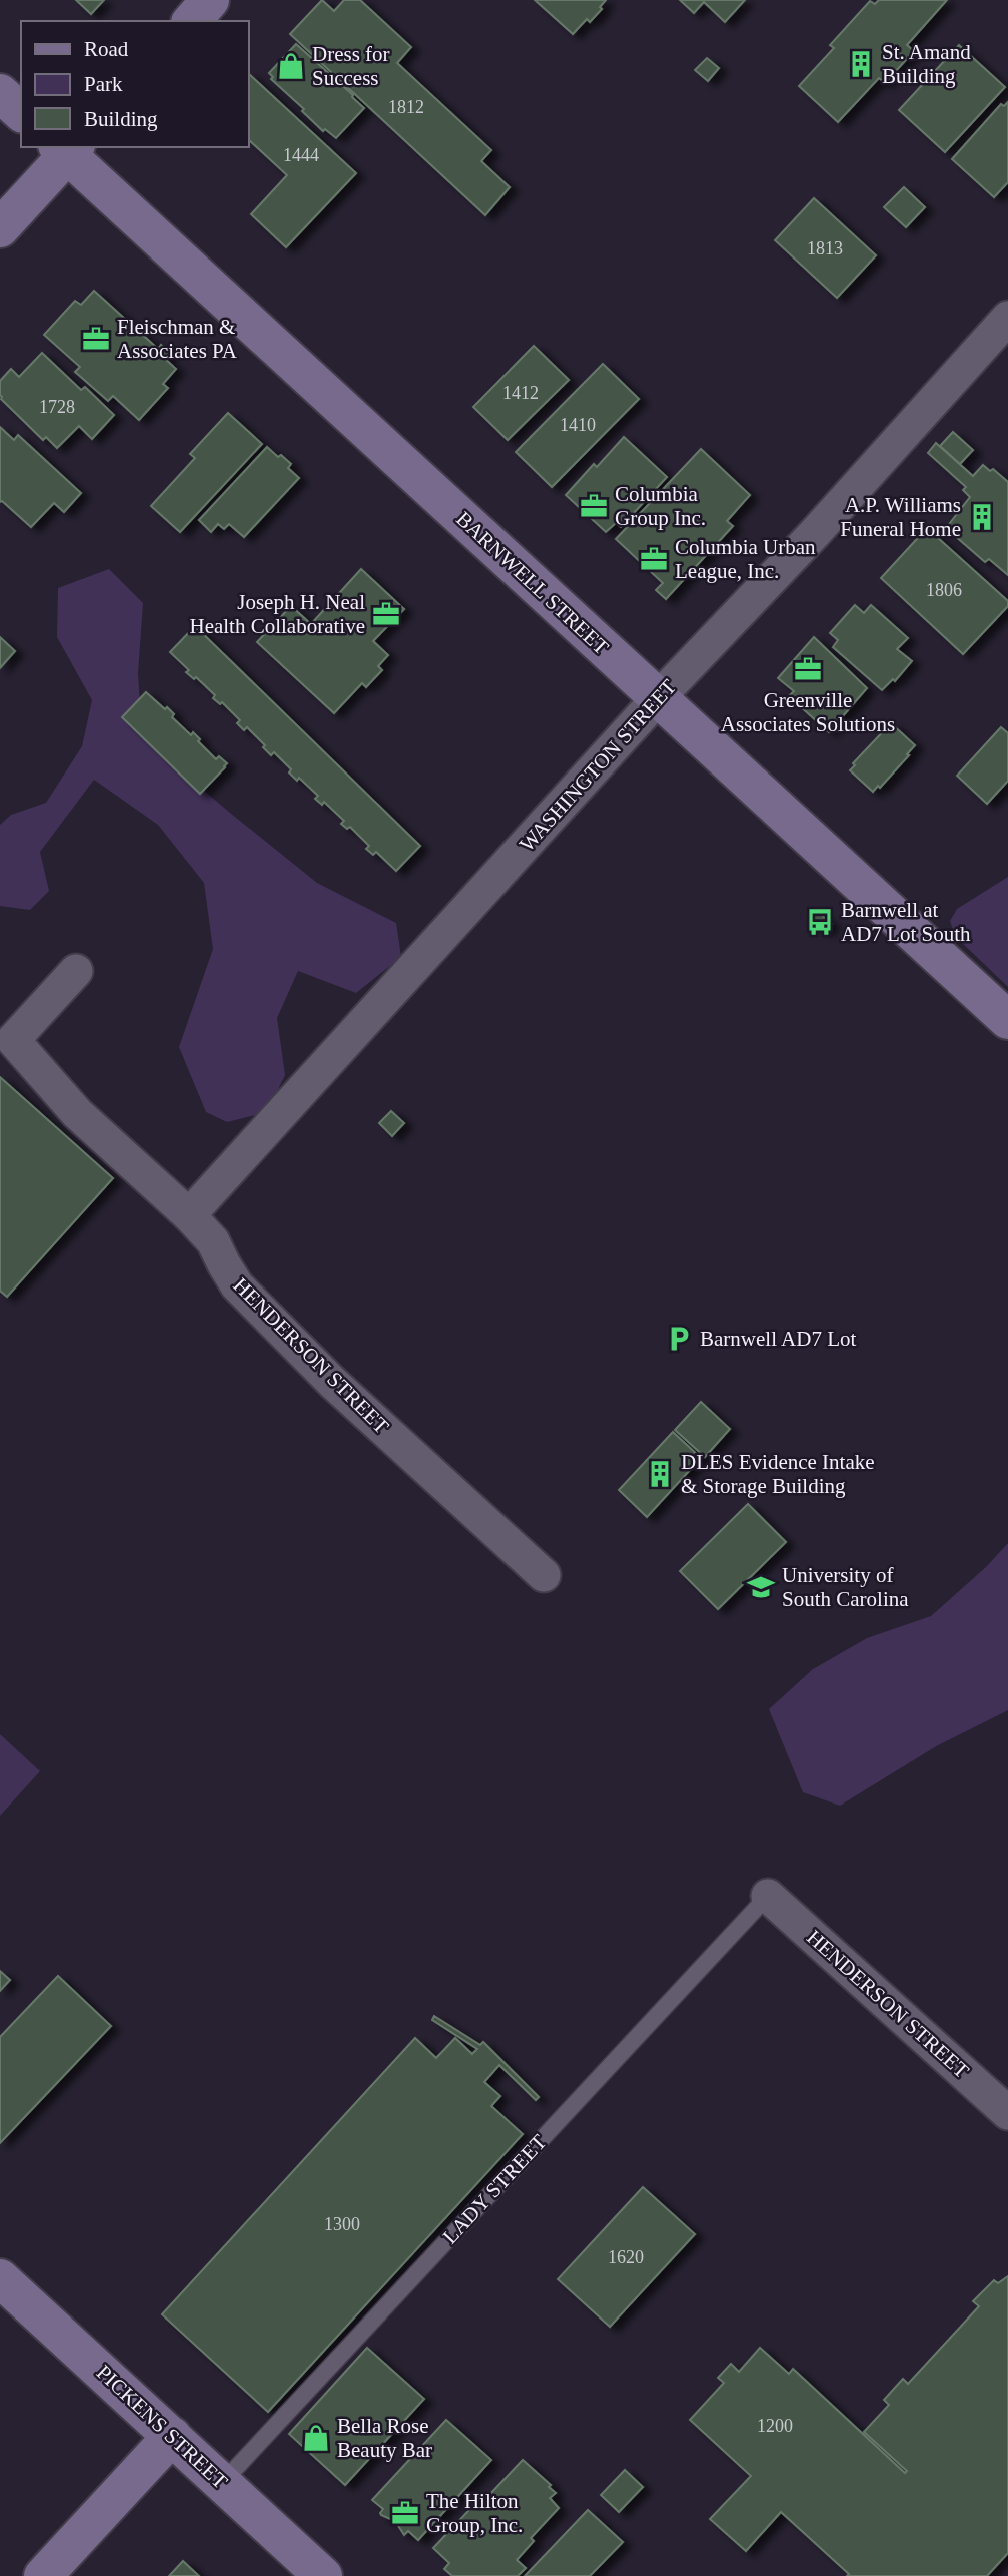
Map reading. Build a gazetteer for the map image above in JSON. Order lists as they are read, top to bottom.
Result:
{
  "streets": {
    "street": [
      "BARNWELL STREET",
      "WASHINGTON STREET",
      "HENDERSON STREET",
      "PICKENS STREET"
    ],
    "lane": ["LADY STREET"]
  },
  "crossings": [
    ["BARNWELL STREET", "WASHINGTON STREET"],
    ["WASHINGTON STREET", "HENDERSON STREET"],
    ["HENDERSON STREET", "LADY STREET"],
    ["LADY STREET", "PICKENS STREET"]
  ],
  "places": {
    "building": ["St. Amand Building", "A.P. Williams Funeral Home", "DLES Evidence Intake & Storage Building"],
    "shop": ["Dress for Success", "Bella Rose Beauty Bar"],
    "office": [
      "Fleischman & Associates PA",
      "Columbia Group Inc.",
      "Columbia Urban League, Inc.",
      "Joseph H. Neal Health Collaborative",
      "Greenville Associates Solutions",
      "The Hilton Group, Inc."
    ],
    "bus stop": ["Barnwell at AD7 Lot South"],
    "parking": ["Barnwell AD7 Lot"],
    "school or university": ["University of South Carolina"]
  },
  "house_numbers": [
    "1812",
    "1444",
    "1813",
    "1412",
    "1728",
    "1410",
    "1806",
    "1300",
    "1620",
    "1200"
  ],
  "legend": ["Road", "Park", "Building"]
}
